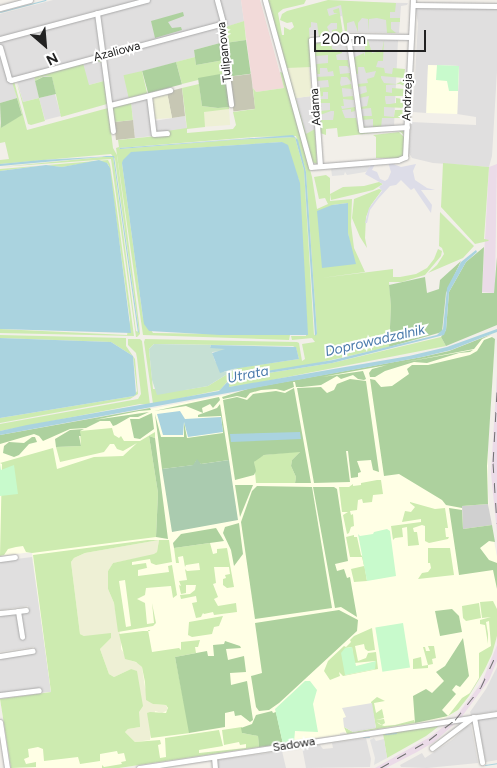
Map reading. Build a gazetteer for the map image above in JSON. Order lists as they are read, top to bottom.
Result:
{
  "streets": {
    "street": [
      "Azaliowa",
      "Tulipanowa",
      "Andrzeja",
      "Adama",
      "Sadowa"
    ]
  },
  "crossings": [
    ["Azaliowa", "Tulipanowa"],
    ["Andrzeja", "Adama"]
  ],
  "water": ["Doprowadzalnik", "Utrata"],
  "scale_bar": "200 m",
  "north": "bottom right"
}
